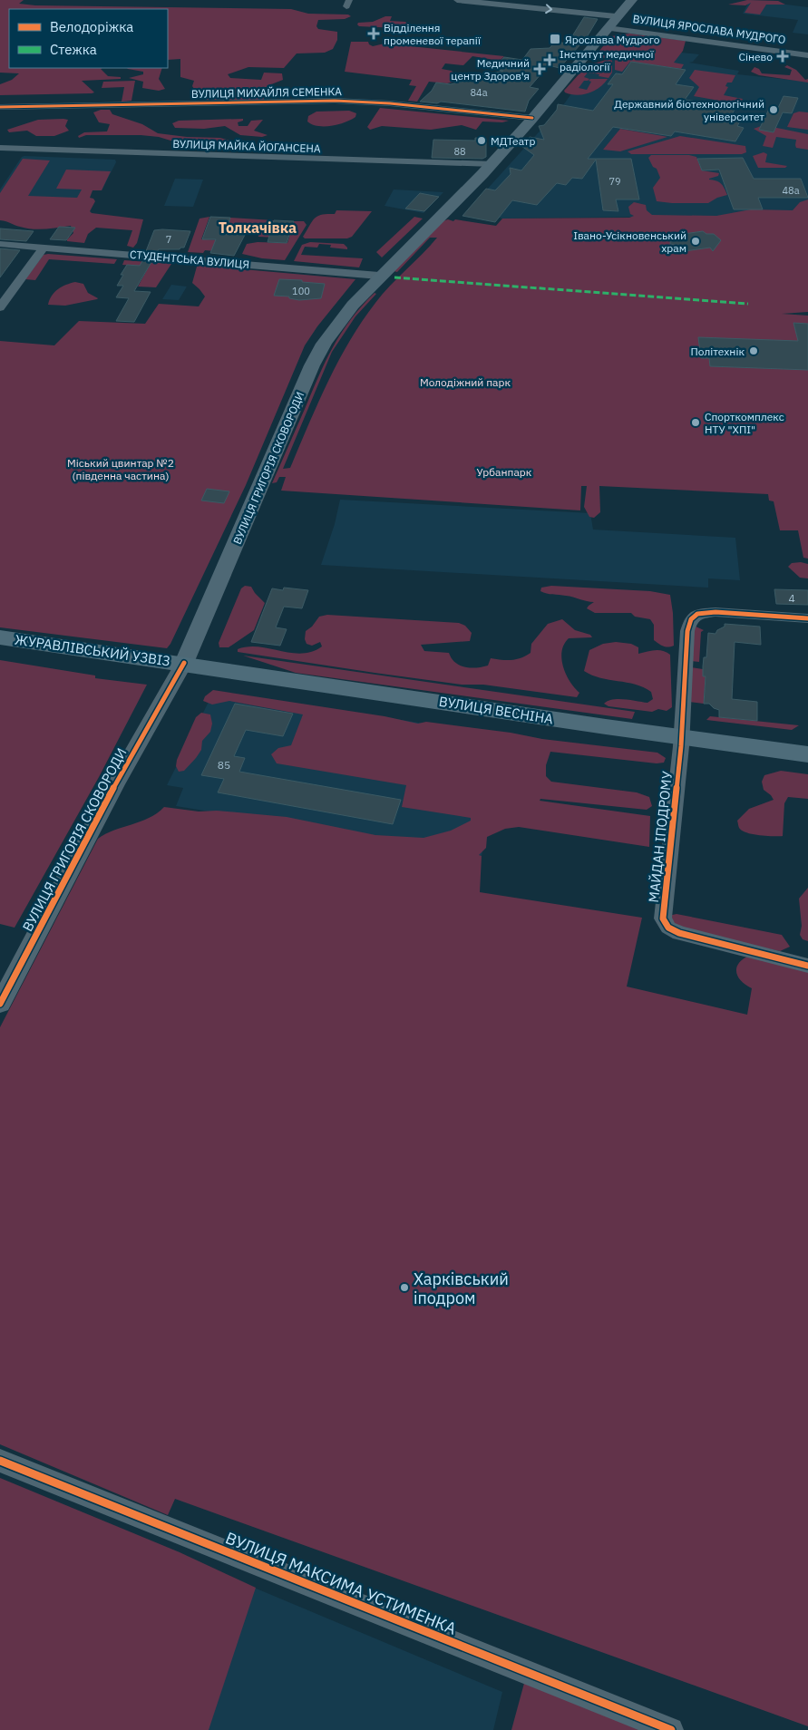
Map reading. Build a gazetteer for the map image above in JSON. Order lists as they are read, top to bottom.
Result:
{
  "streets": {
    "main road": ["ВУЛИЦЯ ГРИГОРІЯ СКОВОРОДИ", "ЖУРАВЛІВСЬКИЙ УЗВІЗ", "ВУЛИЦЯ ВЕСНІНА"],
    "street": [
      "ВУЛИЦЯ ЯРОСЛАВА МУДРОГО",
      "ВУЛИЦЯ МИХАЙЛЯ СЕМЕНКА",
      "ВУЛИЦЯ МАЙКА ЙОГАНСЕНА",
      "СТУДЕНТСЬКА ВУЛИЦЯ",
      "МАЙДАН ІПОДРОМУ",
      "ВУЛИЦЯ МАКСИМА УСТИМЕНКА"
    ]
  },
  "crossings": [
    ["ВУЛИЦЯ МИХАЙЛЯ СЕМЕНКА", "ВУЛИЦЯ ГРИГОРІЯ СКОВОРОДИ"],
    ["ВУЛИЦЯ МАЙКА ЙОГАНСЕНА", "ВУЛИЦЯ ГРИГОРІЯ СКОВОРОДИ"],
    ["СТУДЕНТСЬКА ВУЛИЦЯ", "ВУЛИЦЯ ГРИГОРІЯ СКОВОРОДИ"],
    ["ВУЛИЦЯ ГРИГОРІЯ СКОВОРОДИ", "ЖУРАВЛІВСЬКИЙ УЗВІЗ"],
    ["ВУЛИЦЯ ГРИГОРІЯ СКОВОРОДИ", "ВУЛИЦЯ ВЕСНІНА"],
    ["ЖУРАВЛІВСЬКИЙ УЗВІЗ", "ВУЛИЦЯ ВЕСНІНА"],
    ["ВУЛИЦЯ ВЕСНІНА", "МАЙДАН ІПОДРОМУ"]
  ],
  "districts": ["Толкачівка"],
  "parks": ["Молодіжний парк", "Міський цвинтар №2 (південна частина)", "Урбанпарк"],
  "places": {
    "health": [
      "Відділення променевої терапії",
      "Сінево",
      "Інститут медичної радіології",
      "Медичний центр Здоров'я"
    ],
    "transit": ["Ярослава Мудрого"],
    "other": [
      "Державний біотехнологічний університет",
      "МДТеатр",
      "Івано-Усікновенський храм",
      "Політехнік",
      "Спорткомплекс НТУ \"ХПІ\"",
      "Харківський іподром"
    ]
  },
  "house_numbers": [
    "84а",
    "88",
    "79",
    "48а",
    "7",
    "100",
    "4",
    "85"
  ],
  "legend": ["Велодоріжка", "Стежка"]
}
